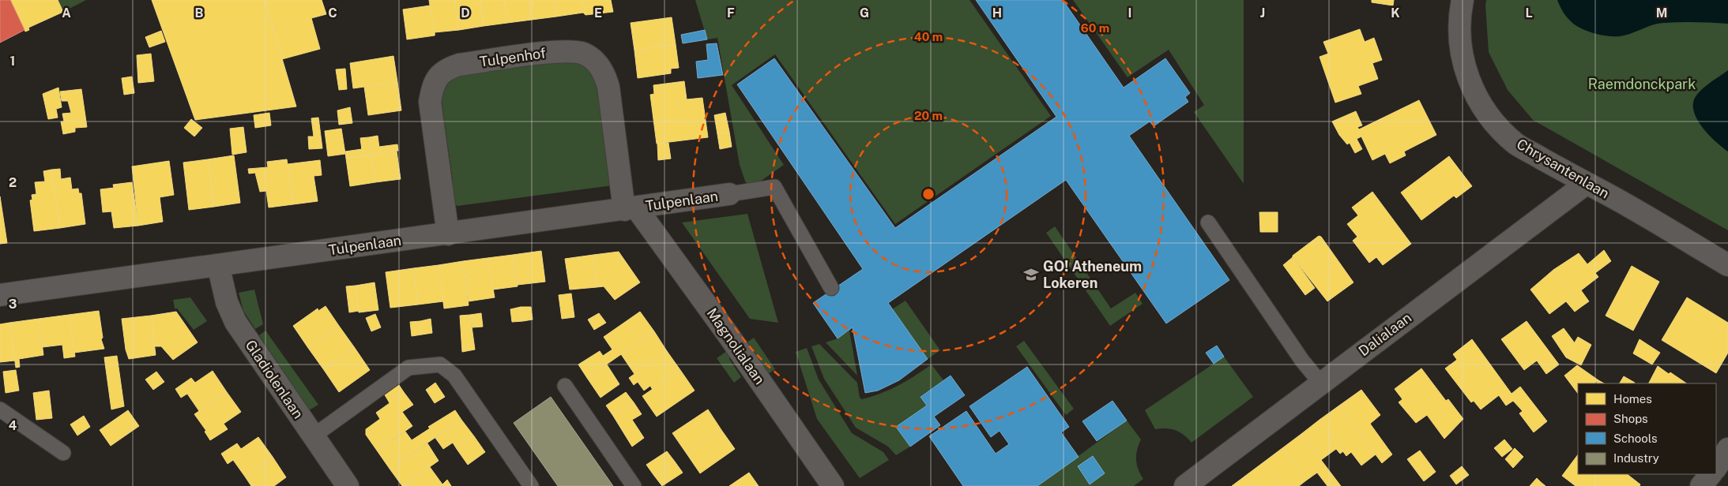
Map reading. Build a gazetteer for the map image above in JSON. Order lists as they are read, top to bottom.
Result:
{
  "streets": {
    "street": [
      "Tulpenhof",
      "Chrysantenlaan",
      "Tulpenlaan",
      "Dalialaan",
      "Magnolialaan",
      "Gladiolenlaan"
    ]
  },
  "crossings": [
    ["Tulpenhof", "Tulpenlaan"],
    ["Tulpenhof", "Magnolialaan"],
    ["Chrysantenlaan", "Dalialaan"],
    ["Tulpenlaan", "Magnolialaan"],
    ["Tulpenlaan", "Gladiolenlaan"]
  ],
  "parks": ["Raemdonckpark"],
  "places": {
    "school or university": ["GO! Atheneum Lokeren"]
  },
  "legend": [
    "Homes",
    "Shops",
    "Schools",
    "Industry"
  ],
  "grid": {
    "columns": [
      "A",
      "B",
      "C",
      "D",
      "E",
      "F",
      "G",
      "H",
      "I",
      "J",
      "K",
      "L",
      "M"
    ],
    "rows": [
      "1",
      "2",
      "3",
      "4"
    ]
  },
  "rings": ["60 m", "40 m", "20 m"]
}
